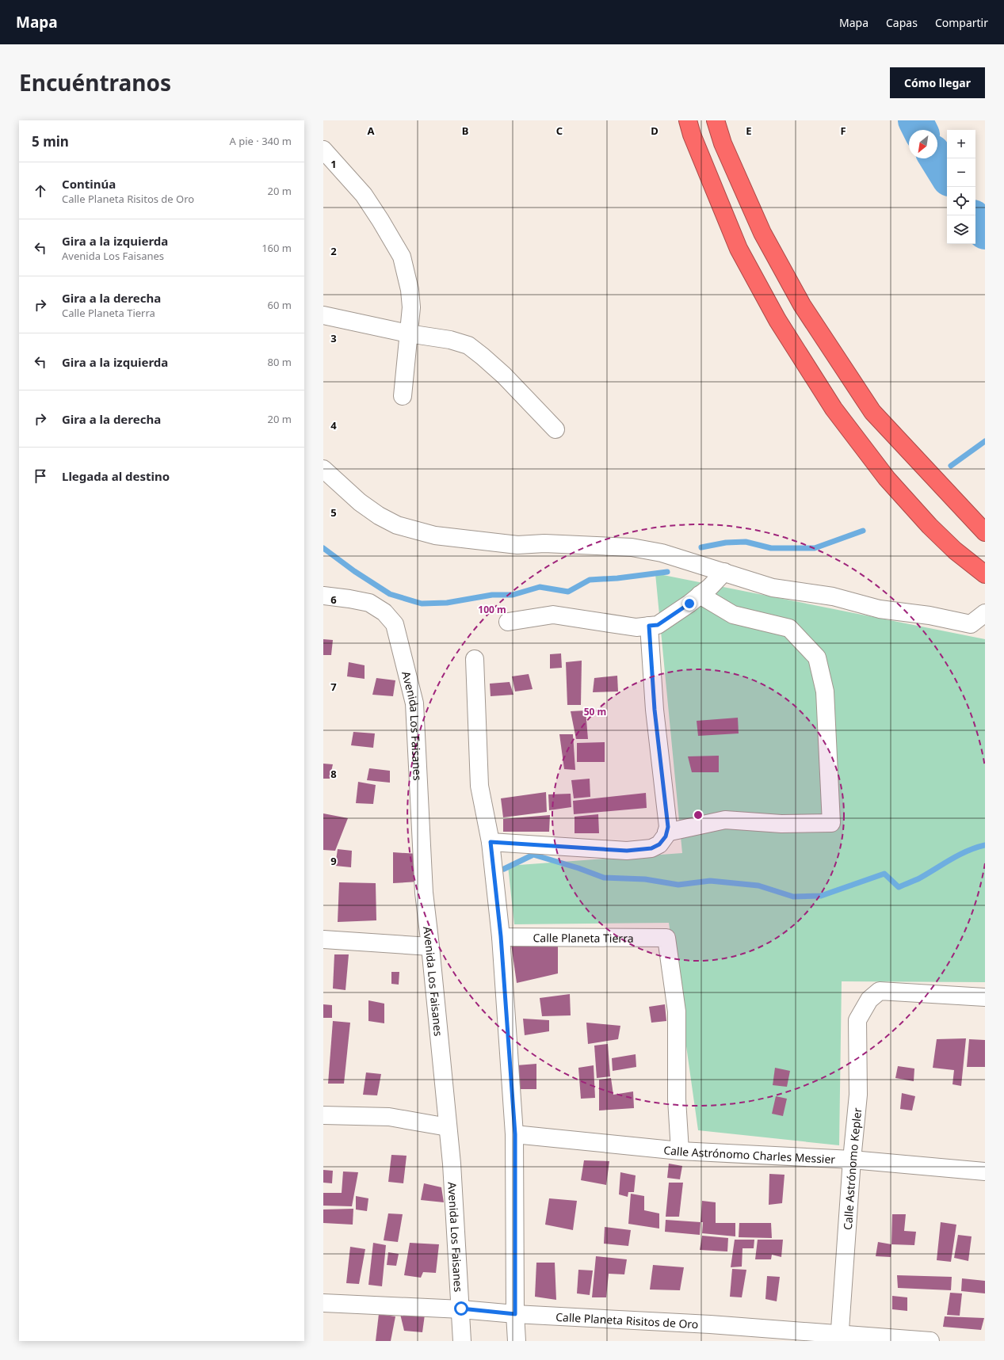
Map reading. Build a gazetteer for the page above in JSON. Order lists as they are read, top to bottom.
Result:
{
  "streets": {
    "street": [
      "Avenida Los Faisanes",
      "Calle Planeta Tierra",
      "Calle Astrónomo Charles Messier",
      "Calle Astrónomo Kepler",
      "Calle Planeta Risitos de Oro"
    ]
  },
  "crossings": [
    ["Avenida Los Faisanes", "Calle Planeta Risitos de Oro"],
    ["Calle Planeta Tierra", "Calle Astrónomo Charles Messier"],
    ["Calle Astrónomo Charles Messier", "Calle Astrónomo Kepler"],
    ["Calle Astrónomo Kepler", "Calle Planeta Risitos de Oro"]
  ],
  "north": "bottom left",
  "page": {
    "header": "Mapa",
    "nav": ["Mapa", "Capas", "Compartir"],
    "title": "Encuéntranos",
    "buttons": "Cómo llegar",
    "heading": ["5 min", "A pie · 340 m"],
    "map_buttons": ["+", "−"],
    "list": [
      ["Continúa", "Calle Planeta Risitos de Oro", "20 m"],
      ["Gira a la izquierda", "Avenida Los Faisanes", "160 m"],
      ["Gira a la derecha", "Calle Planeta Tierra", "60 m"],
      ["Gira a la izquierda", "80 m"],
      ["Gira a la derecha", "20 m"],
      "Llegada al destino"
    ]
  },
  "grid": {
    "columns": [
      "A",
      "B",
      "C",
      "D",
      "E",
      "F"
    ],
    "rows": [
      "1",
      "2",
      "3",
      "4",
      "5",
      "6",
      "7",
      "8",
      "9"
    ]
  },
  "rings": ["100 m", "50 m"]
}
